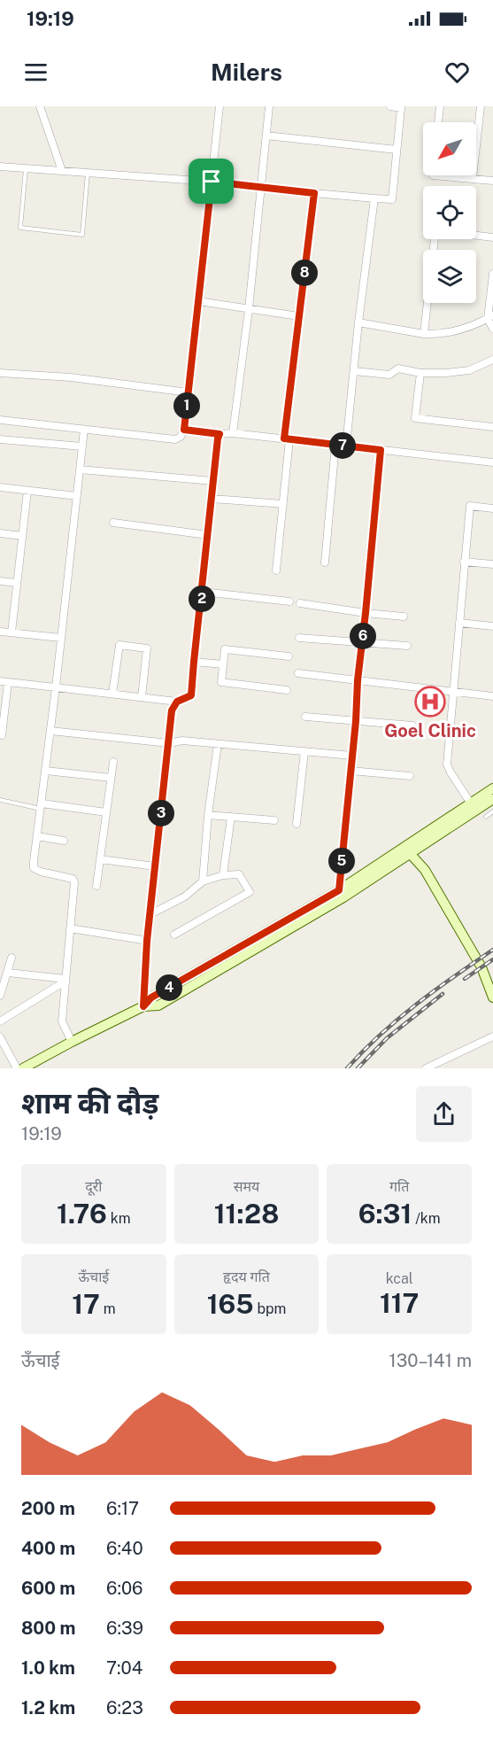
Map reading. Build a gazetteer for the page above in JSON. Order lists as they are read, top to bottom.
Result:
{
  "places": {
    "hospital": ["Goel Clinic"]
  },
  "north": "bottom left",
  "page": {
    "status": "19:19",
    "header": "Milers",
    "pins": [
      "8",
      "1",
      "7",
      "2",
      "6",
      "3",
      "5",
      "4"
    ],
    "heading": ["शाम की दौड़", "19:19"],
    "stats": [
      ["दूरी", "1.76 km"],
      ["समय", "11:28"],
      ["गति", "6:31 /km"],
      ["ऊँचाई", "17 m"],
      ["हृदय गति", "165 bpm"],
      ["kcal", "117"]
    ],
    "chart": ["ऊँचाई", "130–141 m"],
    "list": [
      {
        "name": "200 m",
        "note": "6:17"
      },
      {
        "name": "400 m",
        "note": "6:40"
      },
      {
        "name": "600 m",
        "note": "6:06"
      },
      {
        "name": "800 m",
        "note": "6:39"
      },
      {
        "name": "1.0 km",
        "note": "7:04"
      },
      {
        "name": "1.2 km",
        "note": "6:23"
      }
    ]
  }
}
